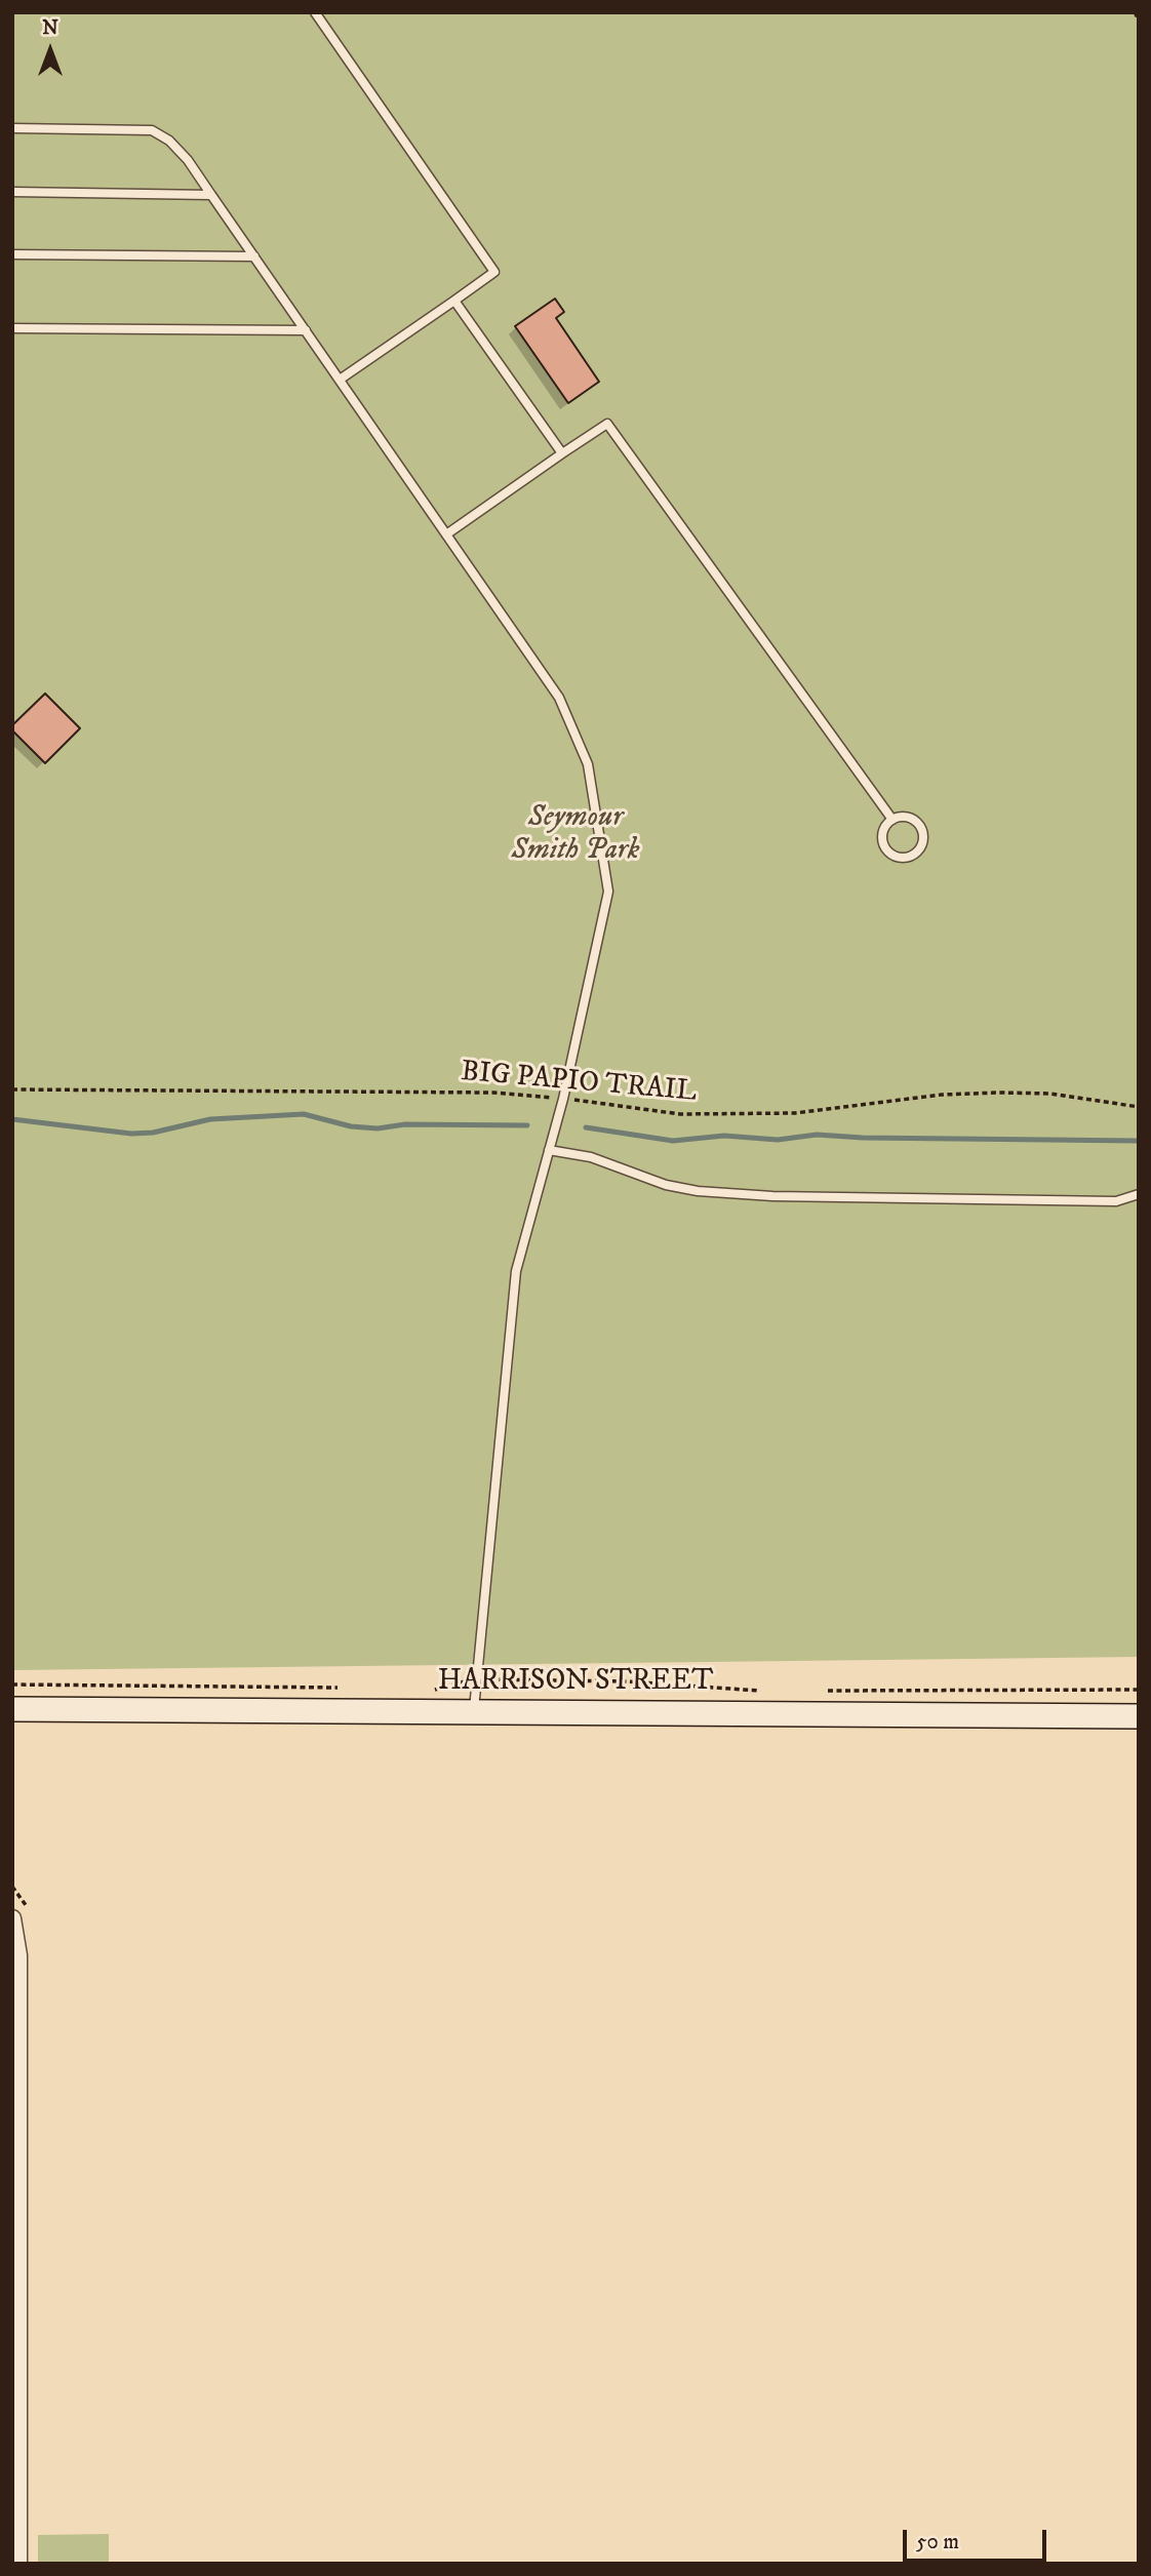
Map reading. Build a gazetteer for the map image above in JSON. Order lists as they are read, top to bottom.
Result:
{
  "streets": {
    "main road": ["HARRISON STREET"],
    "path": ["BIG PAPIO TRAIL"]
  },
  "parks": ["Seymour Smith Park"],
  "scale_bar": "50 m",
  "north": "top"
}
